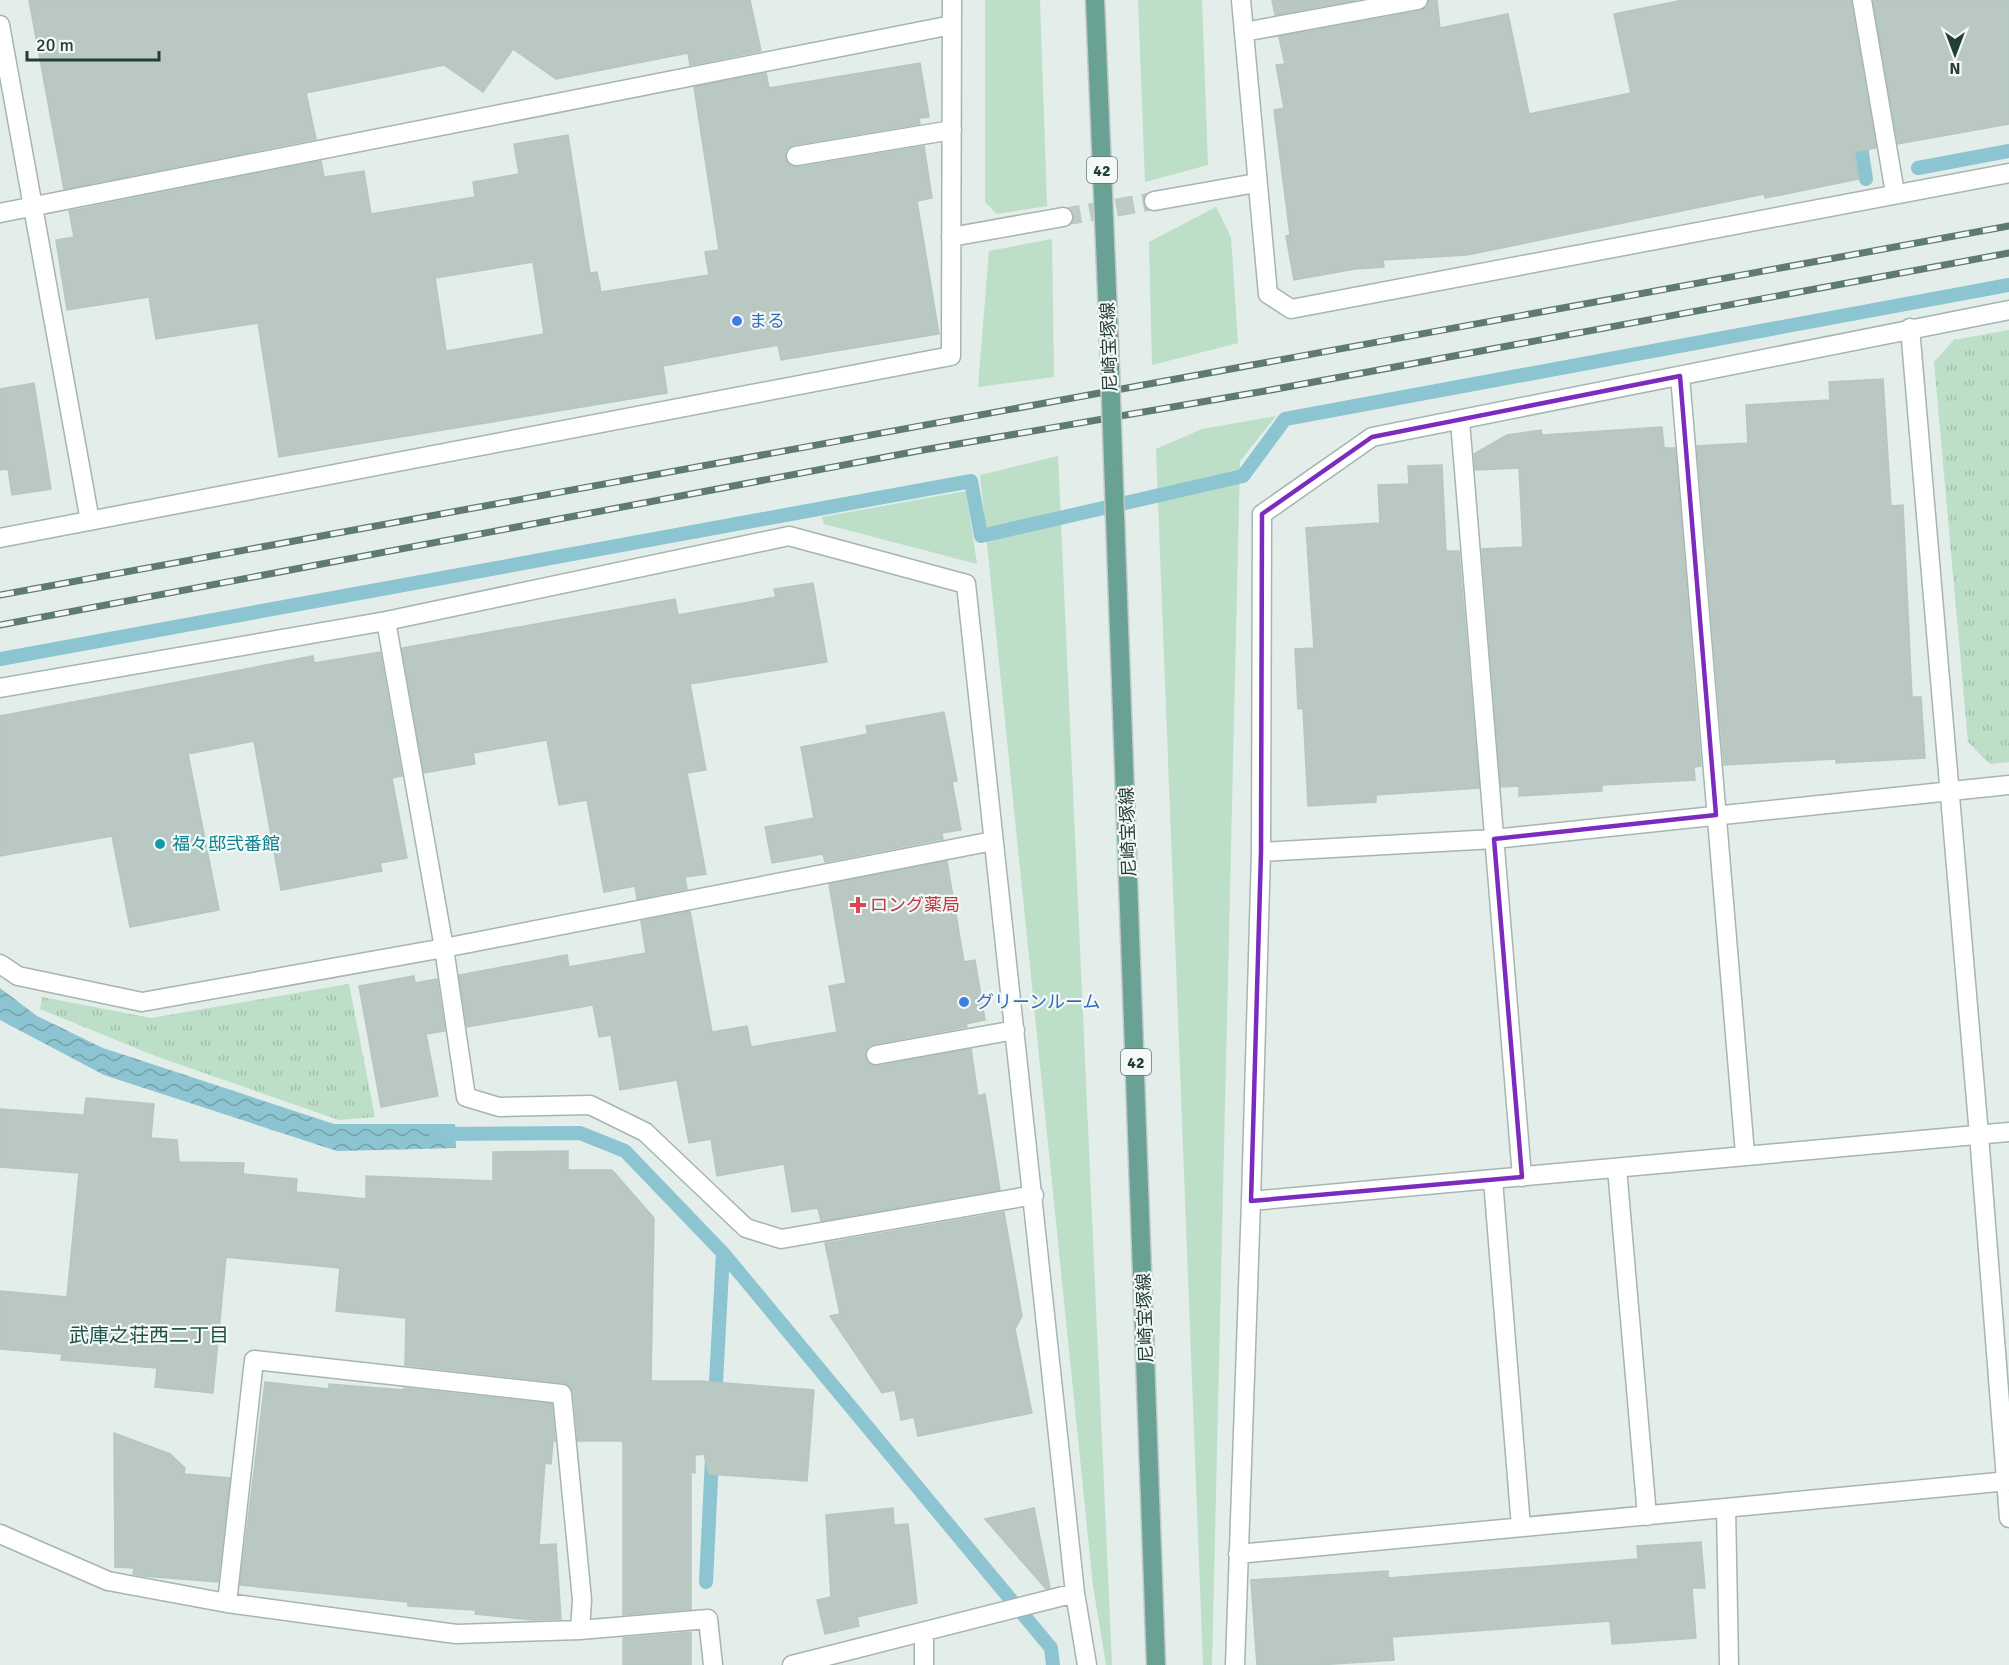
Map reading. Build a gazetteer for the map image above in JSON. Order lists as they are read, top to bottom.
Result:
{
  "streets": {
    "main road": ["42", "尼崎宝塚線"]
  },
  "districts": ["武庫之荘西二丁目"],
  "places": {
    "other": ["まる", "福々邸弐番館", "グリーンルーム"],
    "health": ["ロング薬局"]
  },
  "scale_bar": "20 m",
  "north": "bottom"
}
